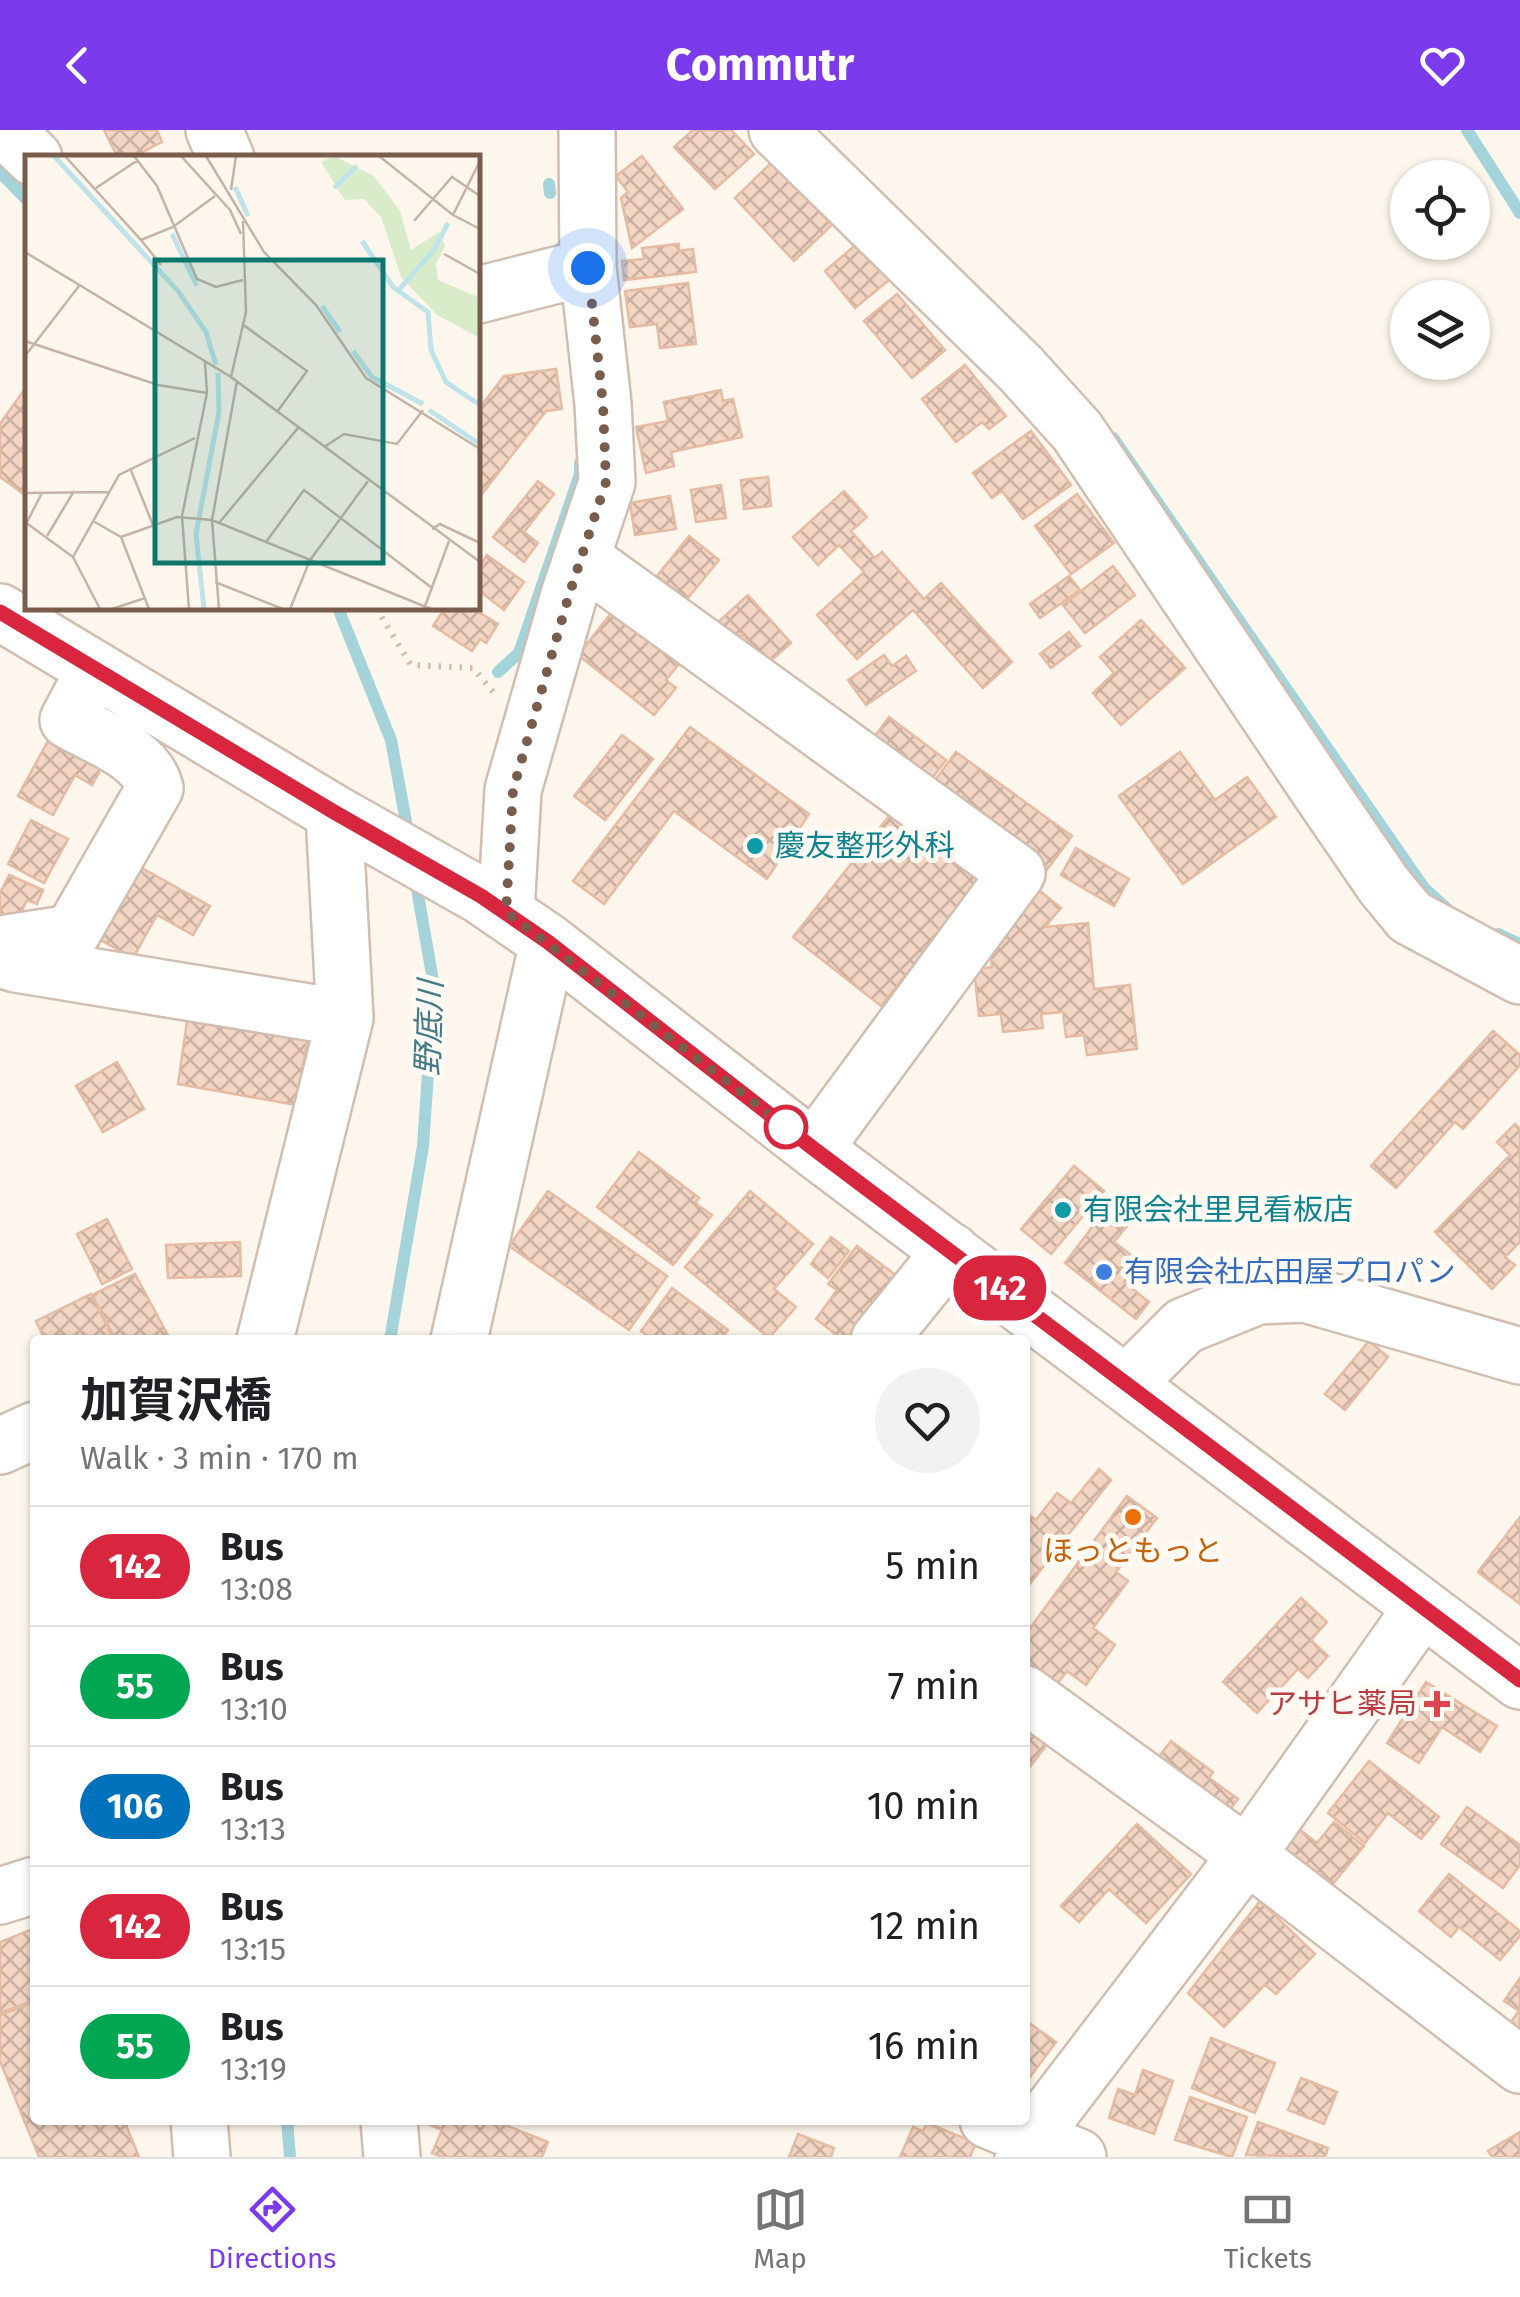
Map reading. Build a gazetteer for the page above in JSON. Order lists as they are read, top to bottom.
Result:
{
  "water": ["野底川"],
  "places": {
    "other": [
      "慶友整形外科",
      "有限会社里見看板店",
      "有限会社広田屋プロパン",
      "ほっともっと"
    ],
    "health": ["アサヒ薬局"]
  },
  "lines": ["bus line 142"],
  "page": {
    "header": "Commutr",
    "on_map": "142",
    "heading": ["加賀沢橋", "Walk · 3 min · 170 m"],
    "list": [
      {
        "mark": "142",
        "name": "Bus",
        "note": "13:08",
        "value": "5 min"
      },
      {
        "mark": "55",
        "name": "Bus",
        "note": "13:10",
        "value": "7 min"
      },
      {
        "mark": "106",
        "name": "Bus",
        "note": "13:13",
        "value": "10 min"
      },
      {
        "mark": "142",
        "name": "Bus",
        "note": "13:15",
        "value": "12 min"
      },
      {
        "mark": "55",
        "name": "Bus",
        "note": "13:19",
        "value": "16 min"
      }
    ],
    "tabs": ["Directions", "Map", "Tickets"]
  }
}
